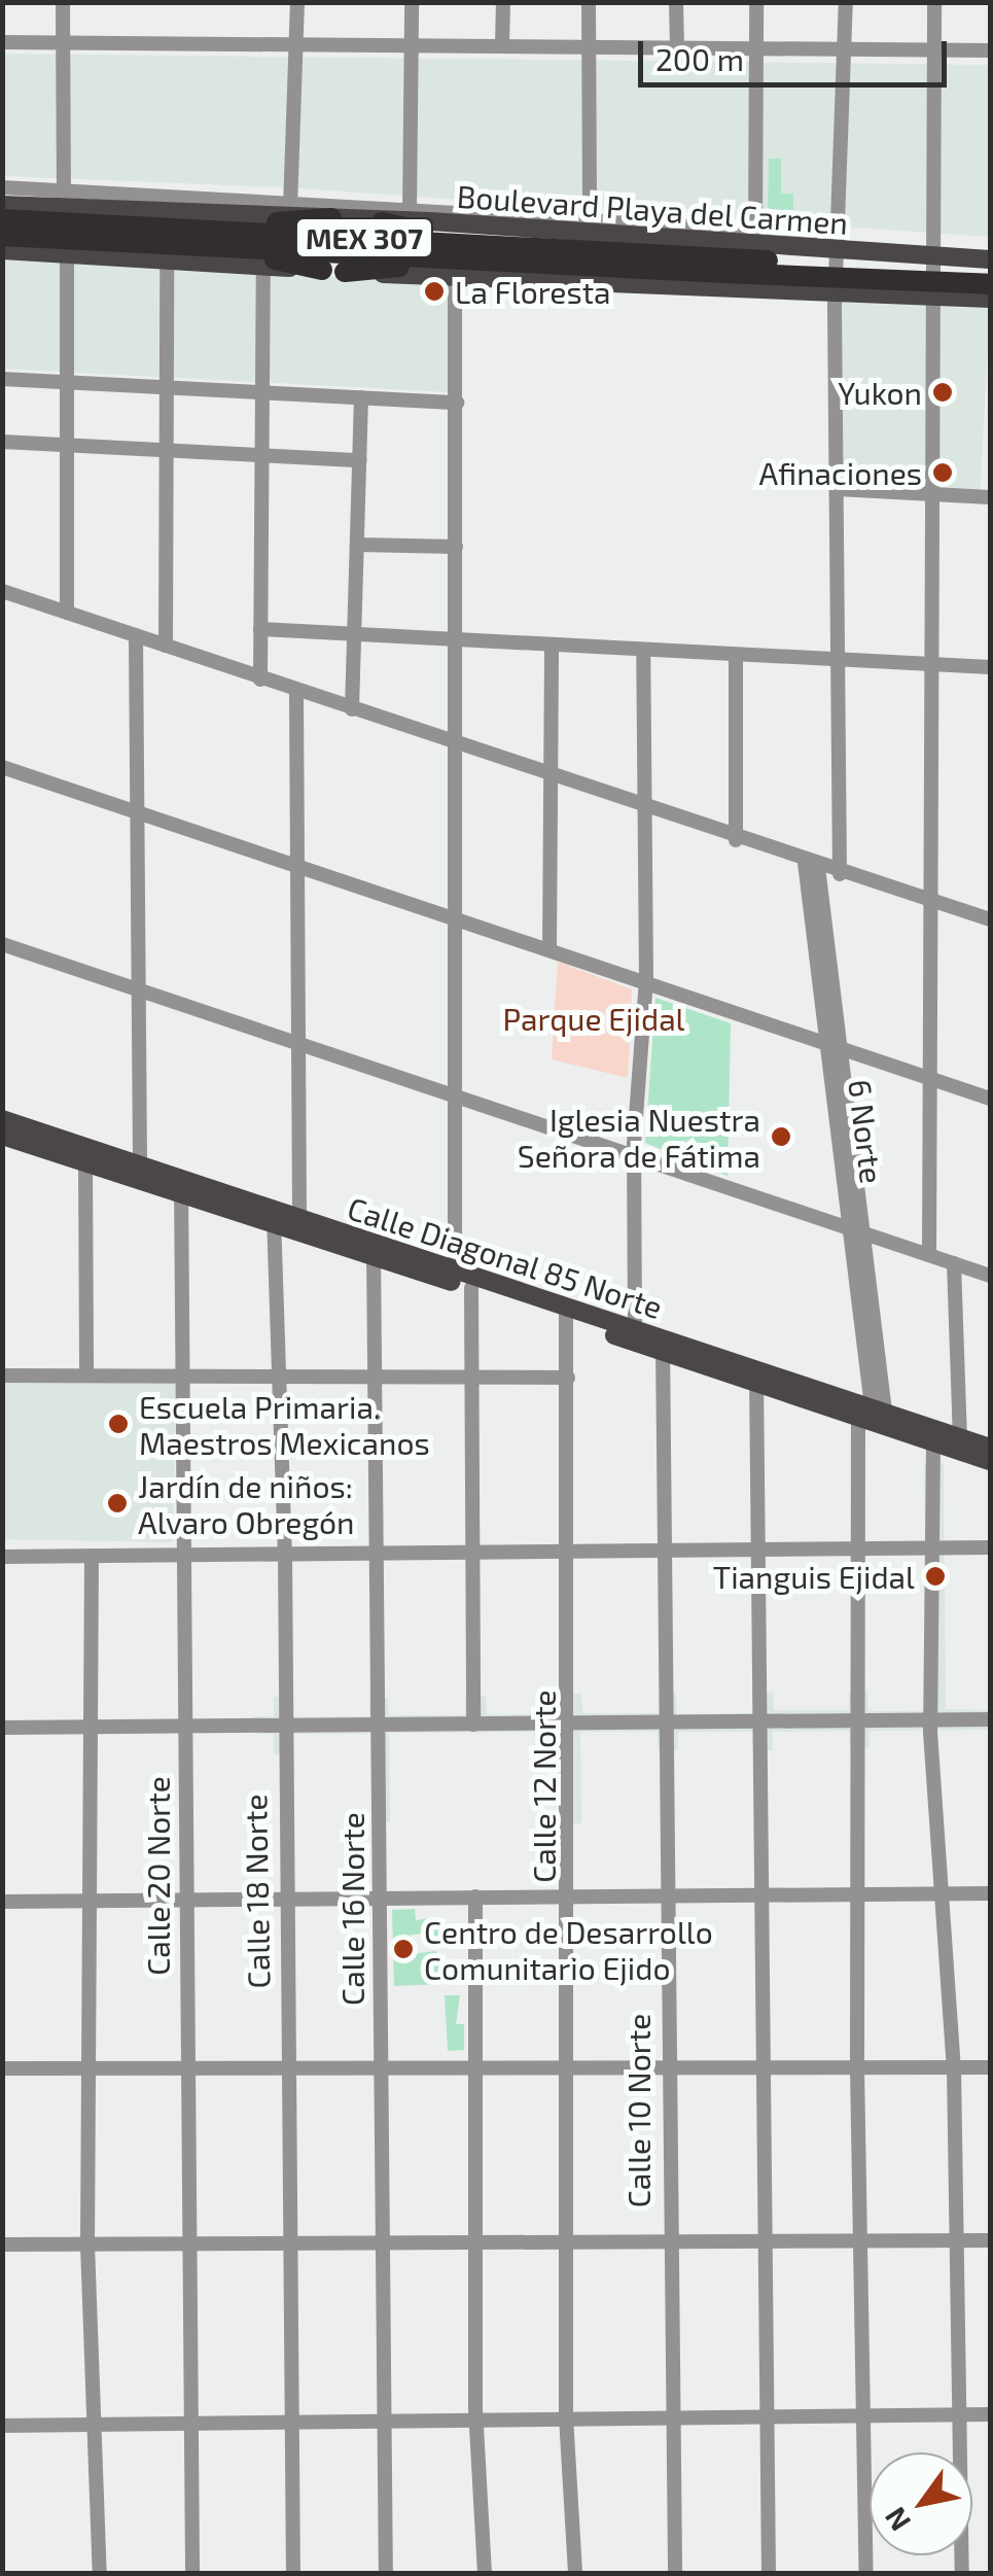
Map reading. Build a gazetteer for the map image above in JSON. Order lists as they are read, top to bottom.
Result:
{
  "streets": {
    "highway": ["MEX 307"],
    "main road": ["Boulevard Playa del Carmen", "Calle Diagonal 85 Norte"],
    "street": [
      "6 Norte",
      "Calle 12 Norte",
      "Calle 20 Norte",
      "Calle 18 Norte",
      "Calle 16 Norte",
      "Calle 10 Norte"
    ]
  },
  "crossings": [
    ["Boulevard Playa del Carmen", "MEX 307"],
    ["6 Norte", "Calle Diagonal 85 Norte"],
    ["Calle Diagonal 85 Norte", "Calle 12 Norte"],
    ["Calle Diagonal 85 Norte", "Calle 20 Norte"],
    ["Calle Diagonal 85 Norte", "Calle 18 Norte"],
    ["Calle Diagonal 85 Norte", "Calle 16 Norte"],
    ["Calle Diagonal 85 Norte", "Calle 10 Norte"]
  ],
  "parks": ["Parque Ejidal"],
  "places": [
    "La Floresta",
    "Yukon",
    "Afinaciones",
    "Iglesia Nuestra Señora de Fátima",
    "Escuela Primaria. Maestros Mexicanos",
    "Jardín de niños: Alvaro Obregón",
    "Tianguis Ejidal",
    "Centro de Desarrollo Comunitario Ejido"
  ],
  "scale_bar": "200 m",
  "north": "bottom left"
}
